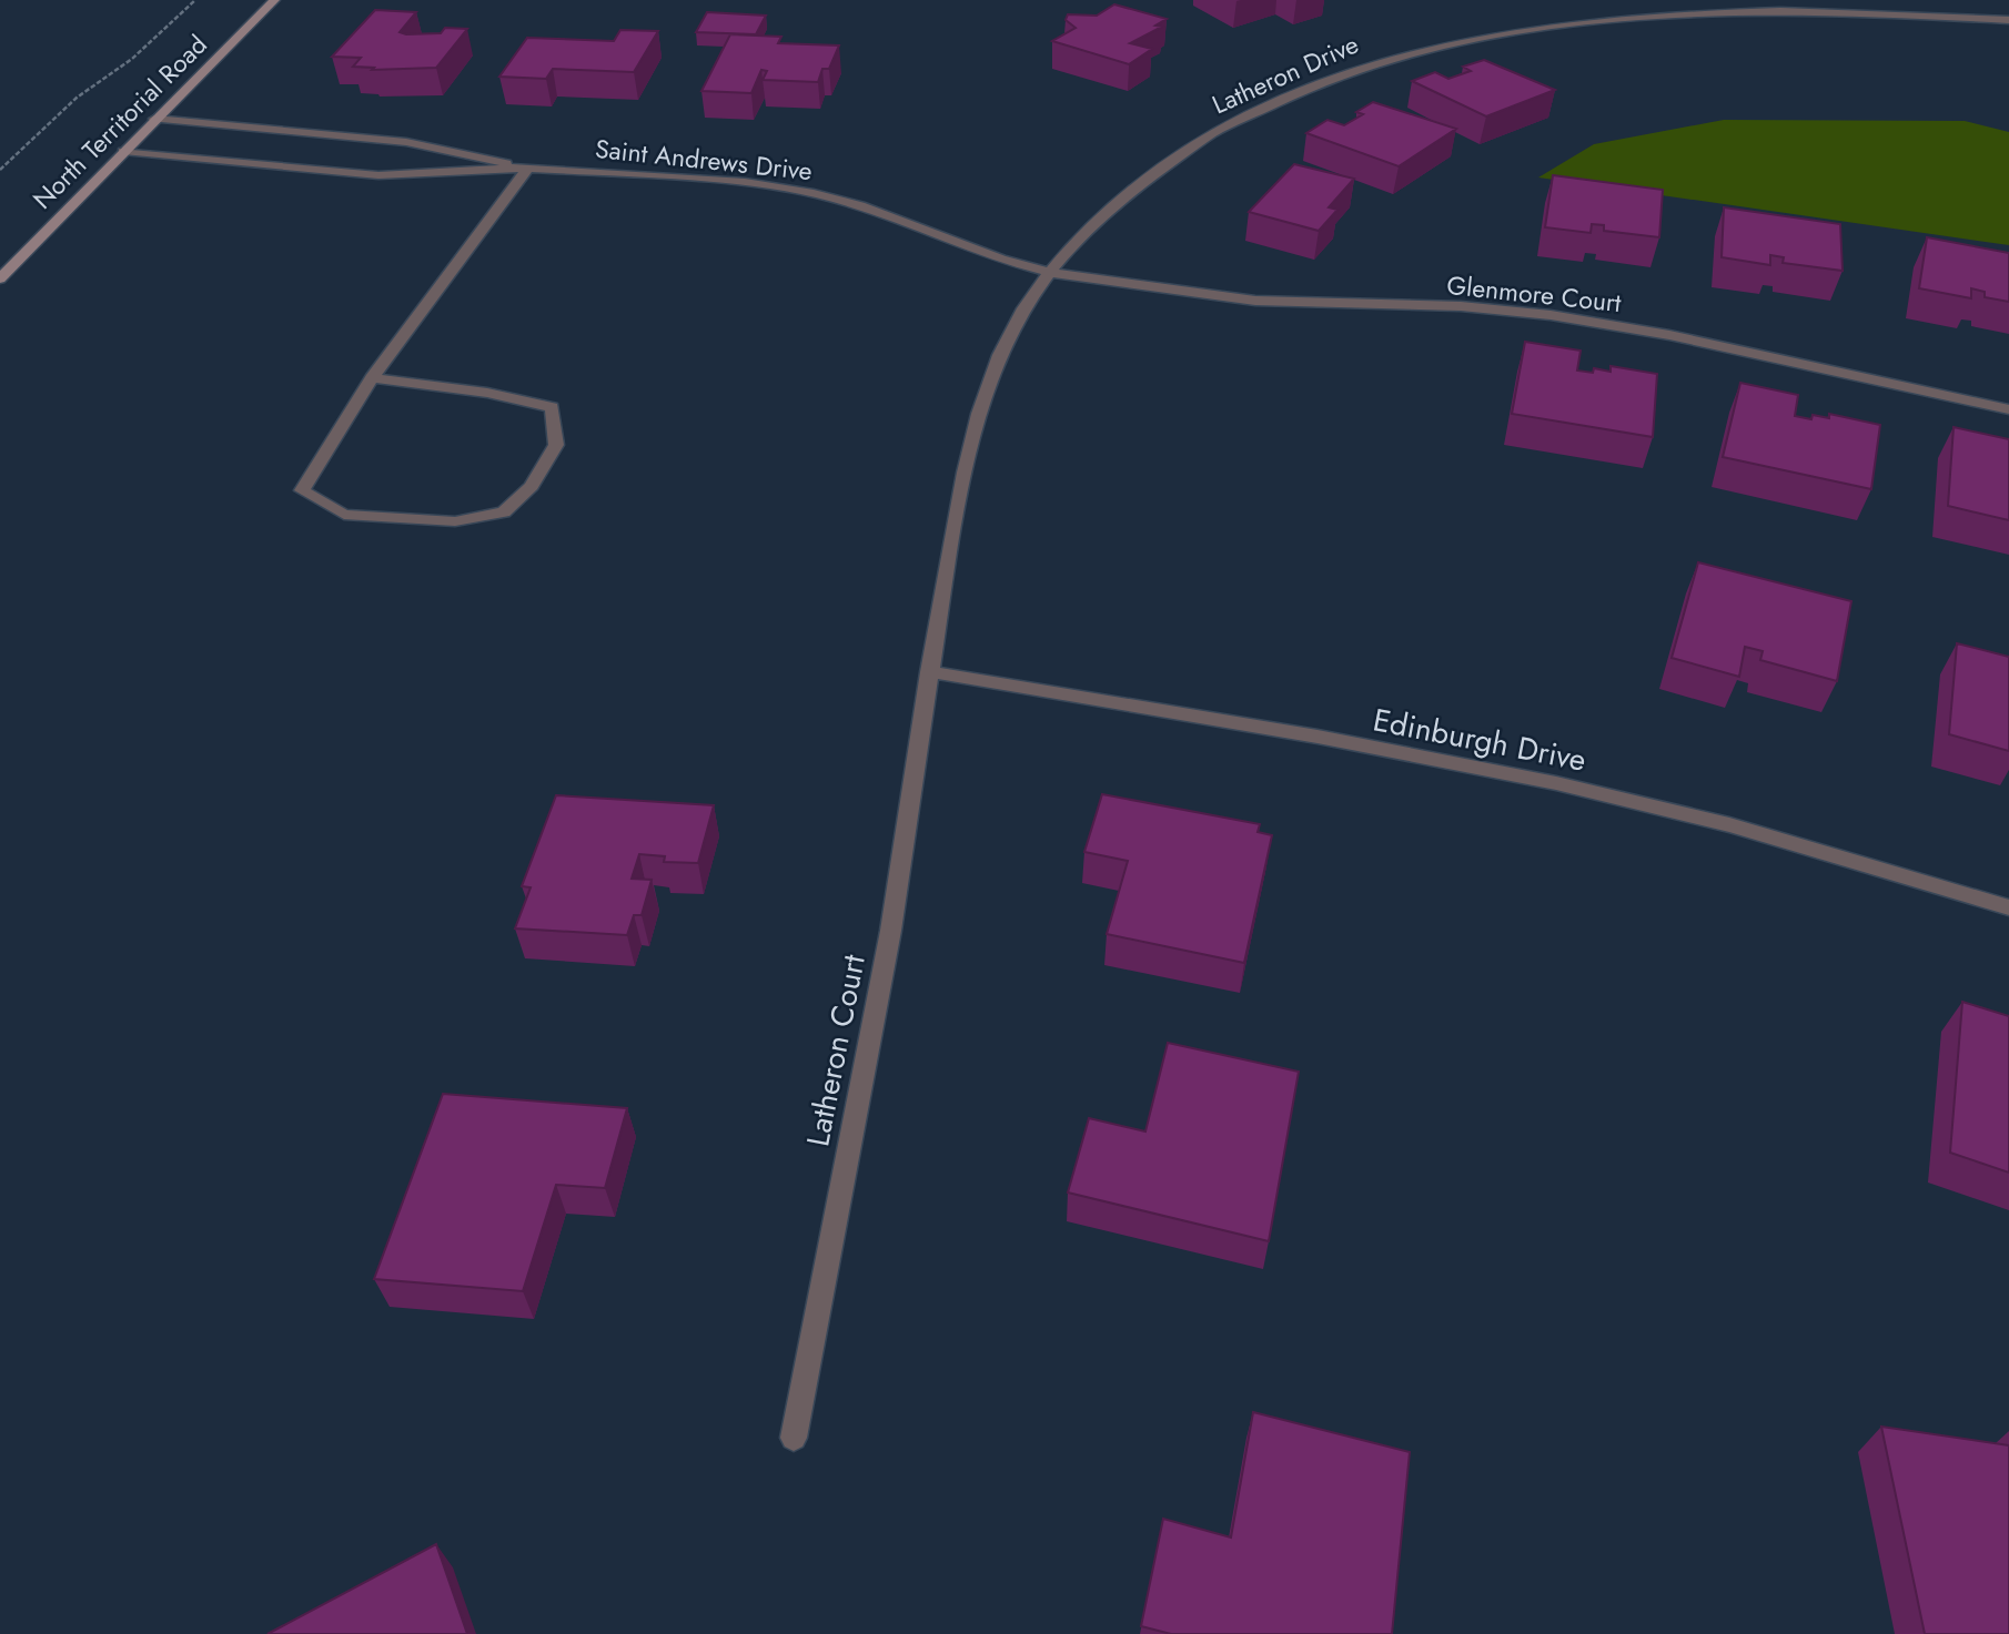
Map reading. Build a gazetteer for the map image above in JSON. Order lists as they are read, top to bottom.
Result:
{
  "streets": {
    "main road": ["North Territorial Road"],
    "street": [
      "Latheron Drive",
      "Saint Andrews Drive",
      "Glenmore Court",
      "Edinburgh Drive",
      "Latheron Court"
    ]
  },
  "crossings": [
    ["Latheron Drive", "Saint Andrews Drive"],
    ["Latheron Drive", "Glenmore Court"],
    ["Latheron Drive", "Edinburgh Drive"],
    ["Latheron Drive", "Latheron Court"],
    ["North Territorial Road", "Saint Andrews Drive"],
    ["Saint Andrews Drive", "Glenmore Court"],
    ["Edinburgh Drive", "Latheron Court"]
  ]
}
